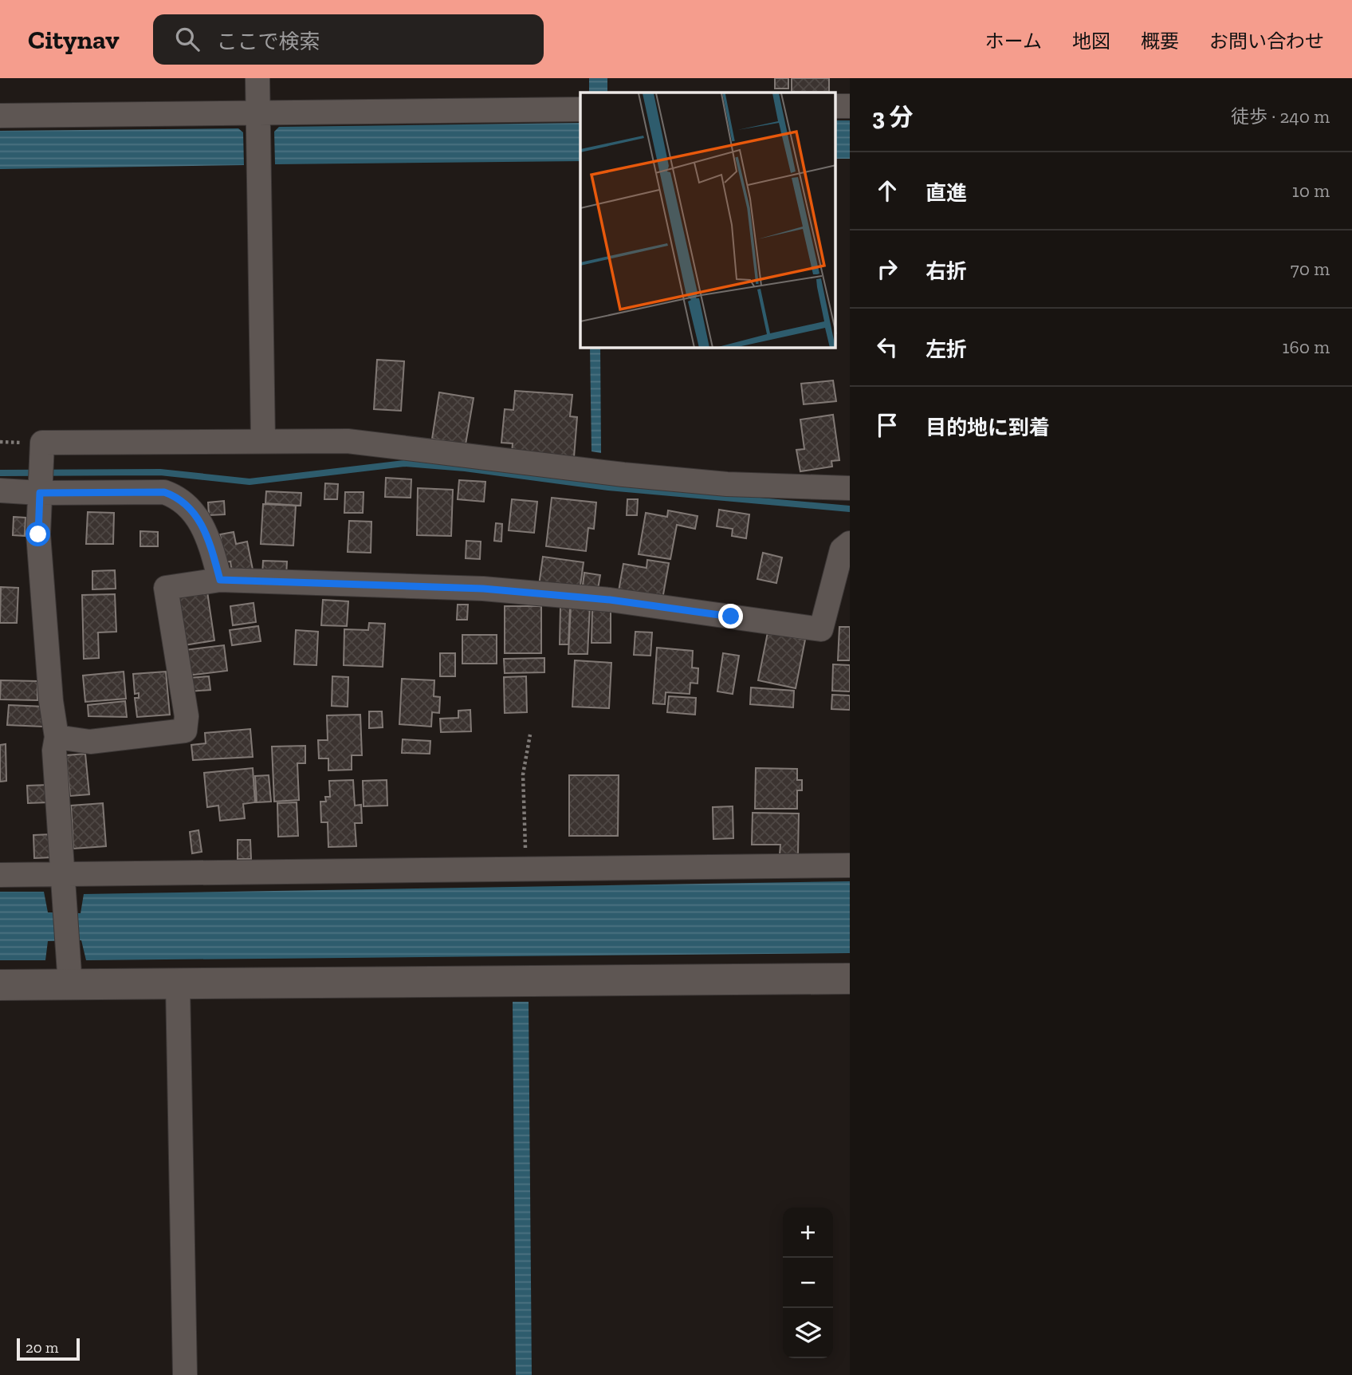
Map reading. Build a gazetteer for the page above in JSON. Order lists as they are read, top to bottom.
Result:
{
  "scale_bar": "20 m",
  "page": {
    "header": "Citynav",
    "search": "ここで検索",
    "nav": [
      "ホーム",
      "地図",
      "概要",
      "お問い合わせ"
    ],
    "heading": ["3 分", "徒歩 · 240 m"],
    "list": [
      ["直進", "10 m"],
      ["右折", "70 m"],
      ["左折", "160 m"],
      "目的地に到着"
    ],
    "map_buttons": ["+", "−"],
    "scale": "20 m"
  }
}
